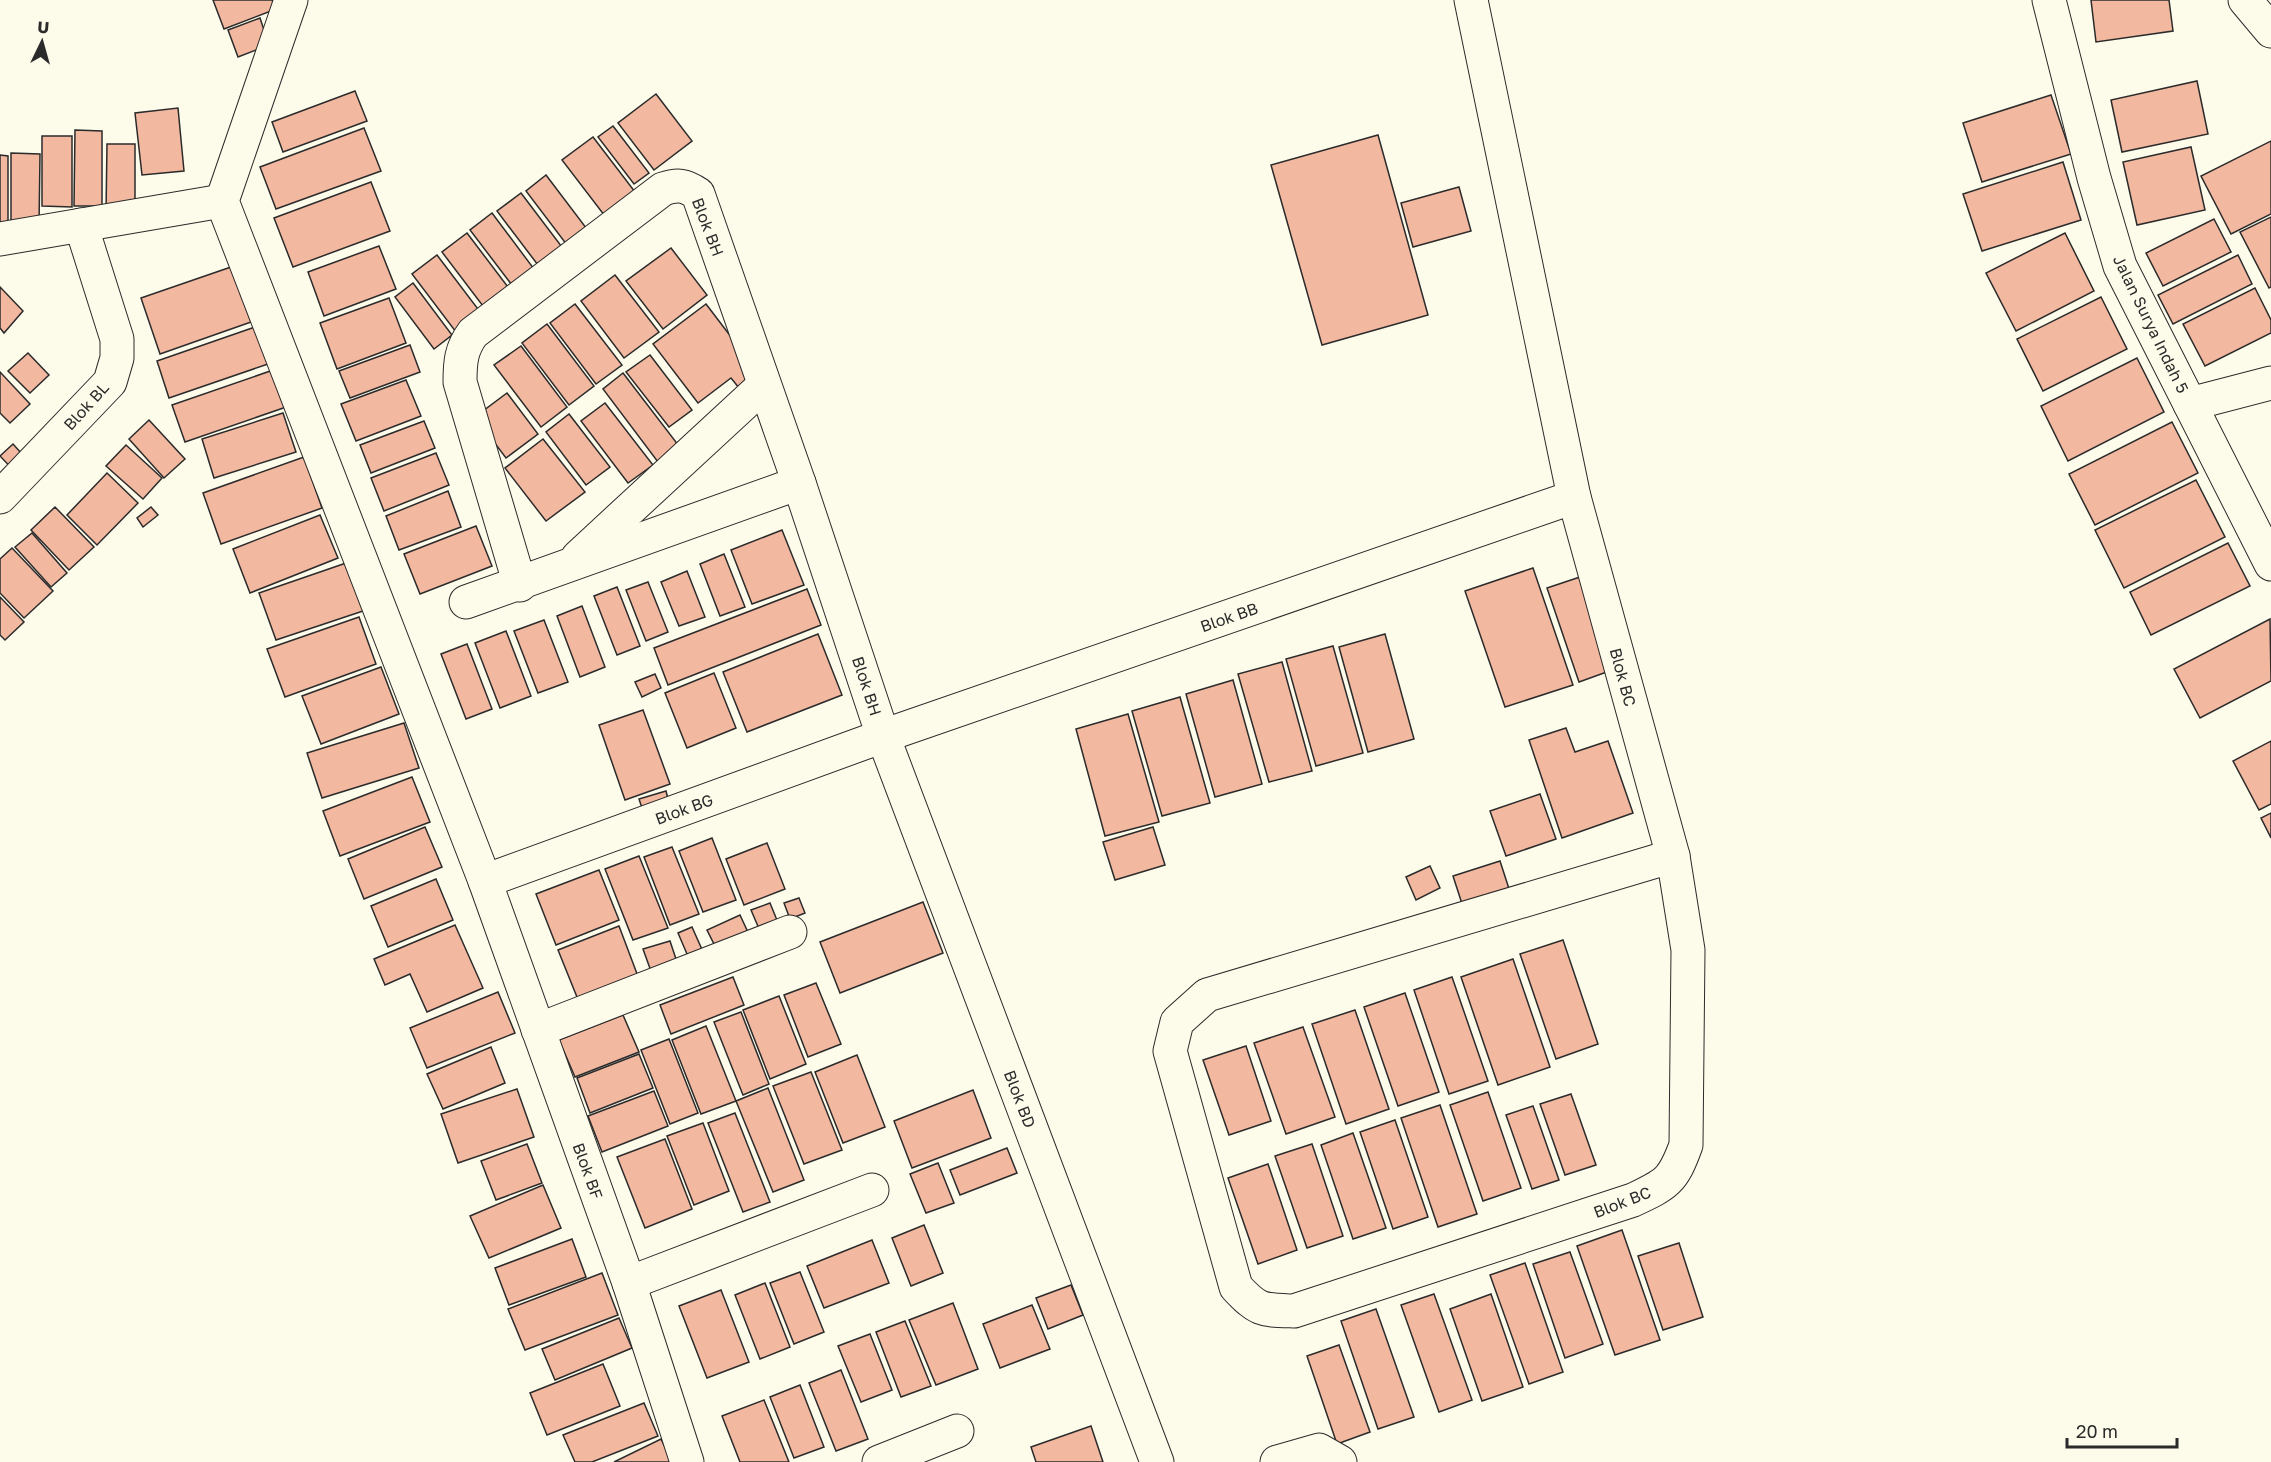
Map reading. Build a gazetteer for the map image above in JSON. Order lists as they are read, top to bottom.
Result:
{
  "streets": {
    "street": [
      "Blok BH",
      "Jalan Surya Indah 5",
      "Blok BL",
      "Blok BB",
      "Blok BC",
      "Blok BG",
      "Blok BD",
      "Blok BF"
    ]
  },
  "crossings": [
    ["Blok BH", "Blok BB"],
    ["Blok BH", "Blok BG"],
    ["Blok BH", "Blok BD"],
    ["Blok BB", "Blok BC"],
    ["Blok BB", "Blok BG"],
    ["Blok BB", "Blok BD"],
    ["Blok BG", "Blok BD"],
    ["Blok BG", "Blok BF"]
  ],
  "scale_bar": "20 m",
  "north": "top"
}
